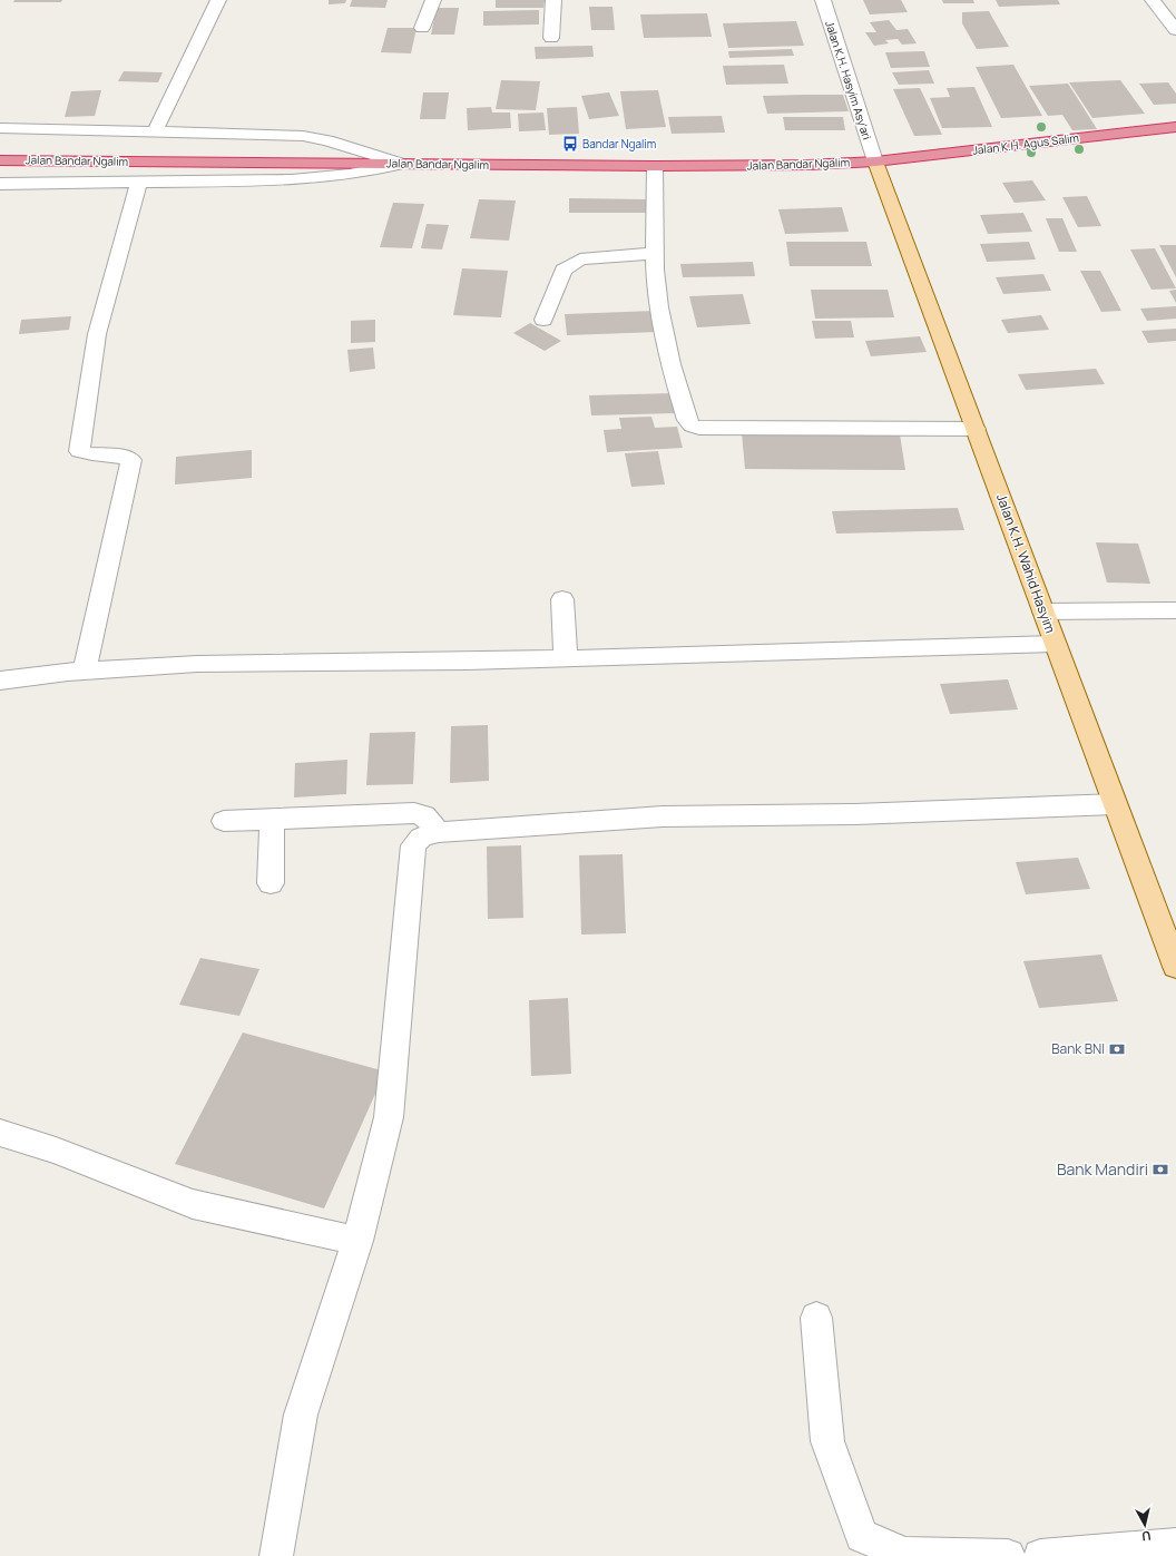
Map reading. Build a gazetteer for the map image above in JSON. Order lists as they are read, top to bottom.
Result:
{
  "streets": {
    "highway": ["Jalan K.H. Agus Salim", "Jalan Bandar Ngalim"],
    "main road": ["Jalan K.H. Wahid Hasyim"],
    "street": ["Jalan K.H. Hasyim Asy'ari"]
  },
  "crossings": [
    ["Jalan K.H. Hasyim Asy'ari", "Jalan K.H. Agus Salim"],
    ["Jalan K.H. Hasyim Asy'ari", "Jalan Bandar Ngalim"],
    ["Jalan K.H. Hasyim Asy'ari", "Jalan K.H. Wahid Hasyim"],
    ["Jalan K.H. Agus Salim", "Jalan Bandar Ngalim"],
    ["Jalan K.H. Agus Salim", "Jalan K.H. Wahid Hasyim"],
    ["Jalan Bandar Ngalim", "Jalan K.H. Wahid Hasyim"]
  ],
  "places": {
    "bus stop": ["Bandar Ngalim"],
    "bank": ["Bank BNI", "Bank Mandiri"]
  },
  "north": "bottom"
}
